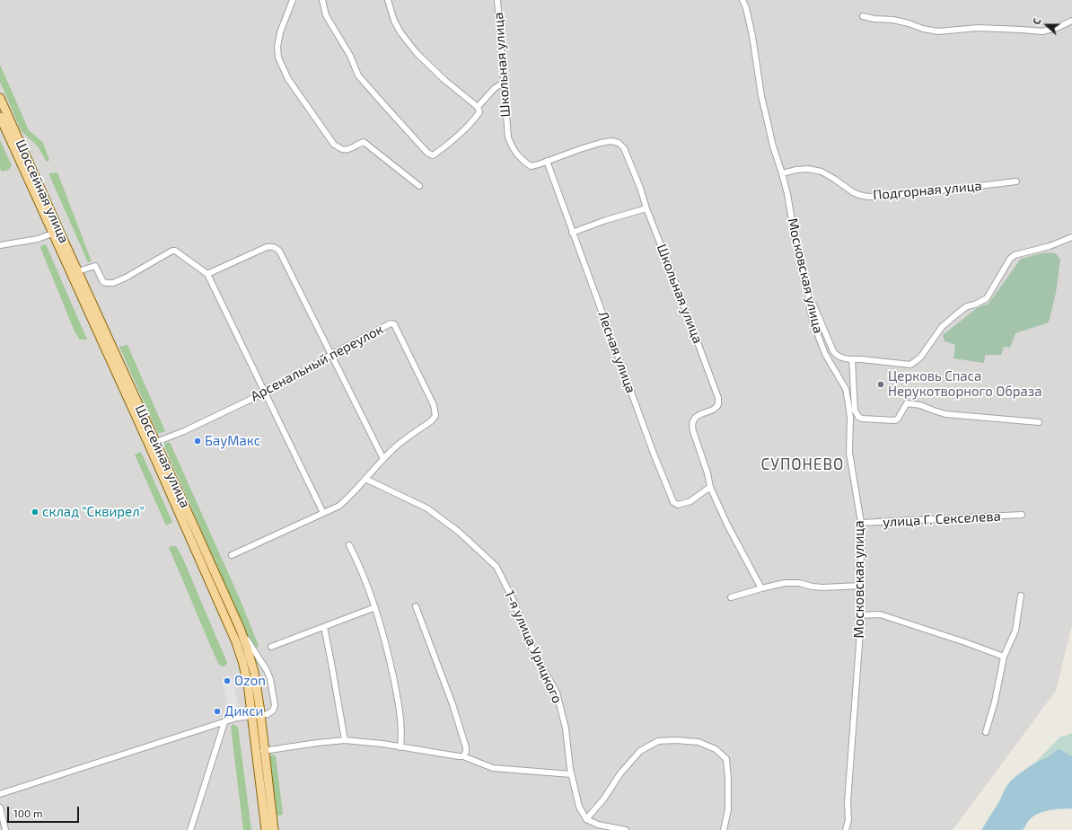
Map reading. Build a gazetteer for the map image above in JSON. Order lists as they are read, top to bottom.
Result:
{
  "streets": {
    "main road": ["Шоссейная улица"],
    "street": [
      "Школьная улица",
      "Подгорная улица",
      "Московская улица",
      "Лесная улица",
      "Арсенальный переулок",
      "улица Г. Секселева",
      "1-я улица Урицкого"
    ]
  },
  "crossings": [
    ["Школьная улица", "Лесная улица"],
    ["Подгорная улица", "Московская улица"],
    ["Шоссейная улица", "Арсенальный переулок"],
    ["Московская улица", "улица Г. Секселева"],
    ["Арсенальный переулок", "1-я улица Урицкого"]
  ],
  "districts": ["СУПОНЕВО"],
  "places": [
    "Церковь Спаса Нерукотворного Образа",
    "БауМакс",
    "склад \"Сквирел\"",
    "Ozon",
    "Дикси"
  ],
  "scale_bar": "100 m",
  "north": "left"
}
